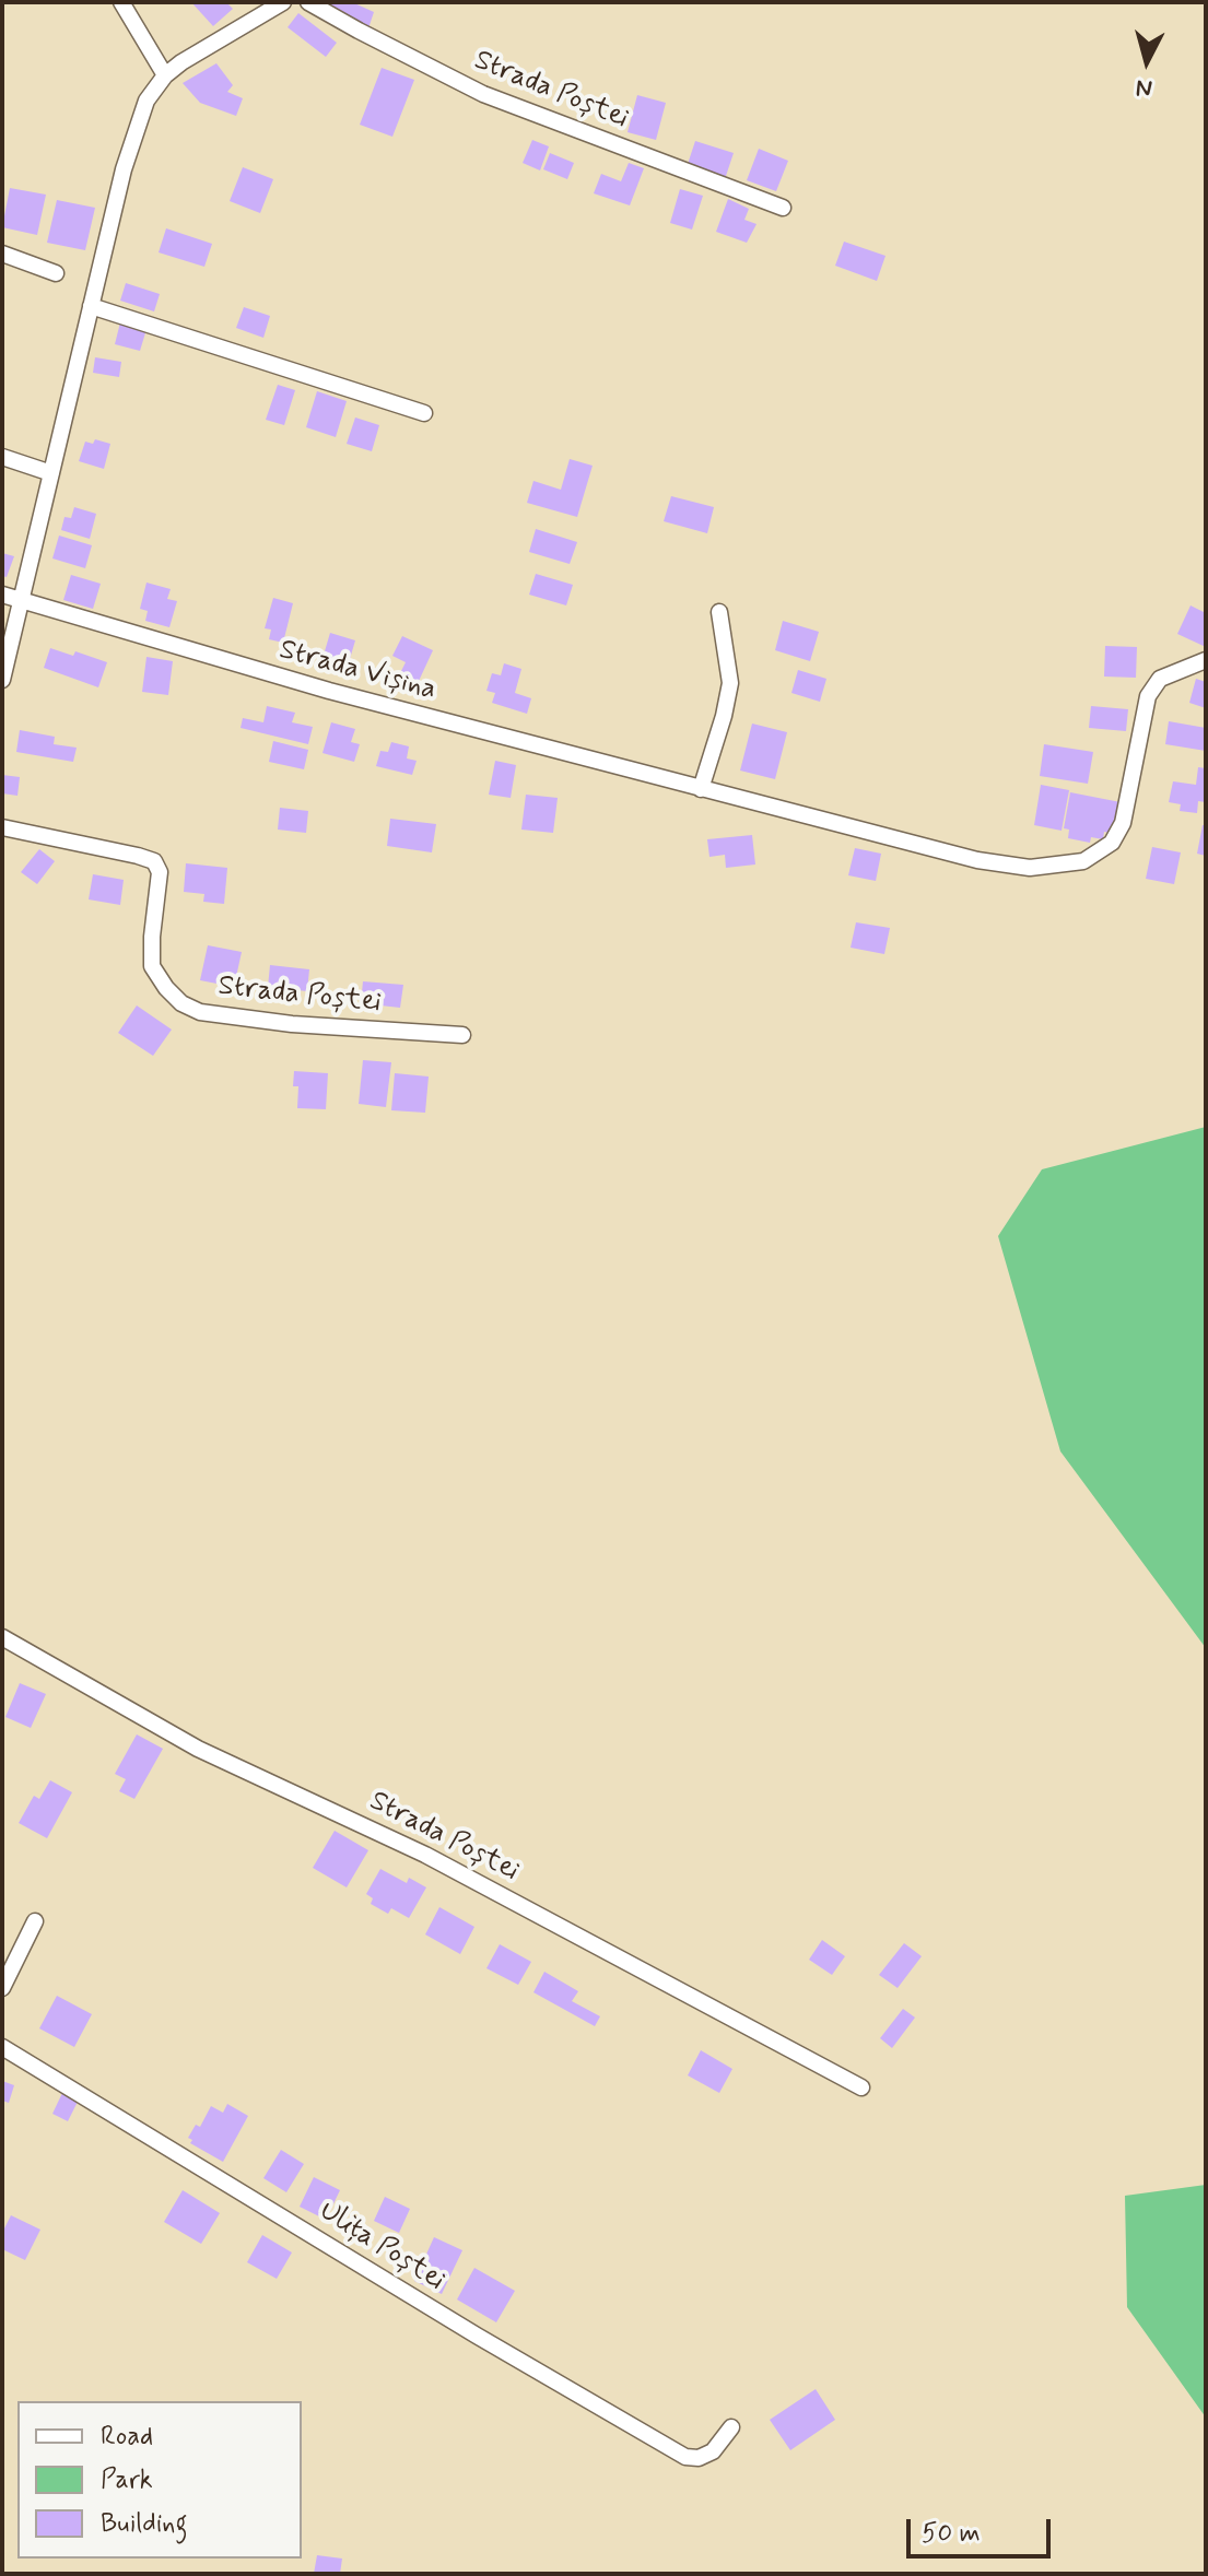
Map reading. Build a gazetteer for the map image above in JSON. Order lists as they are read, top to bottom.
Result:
{
  "streets": {
    "street": ["Strada Poștei", "Strada Vișina", "Ulița Poștei"]
  },
  "legend": ["Road", "Park", "Building"],
  "scale_bar": "50 m",
  "north": "bottom"
}
